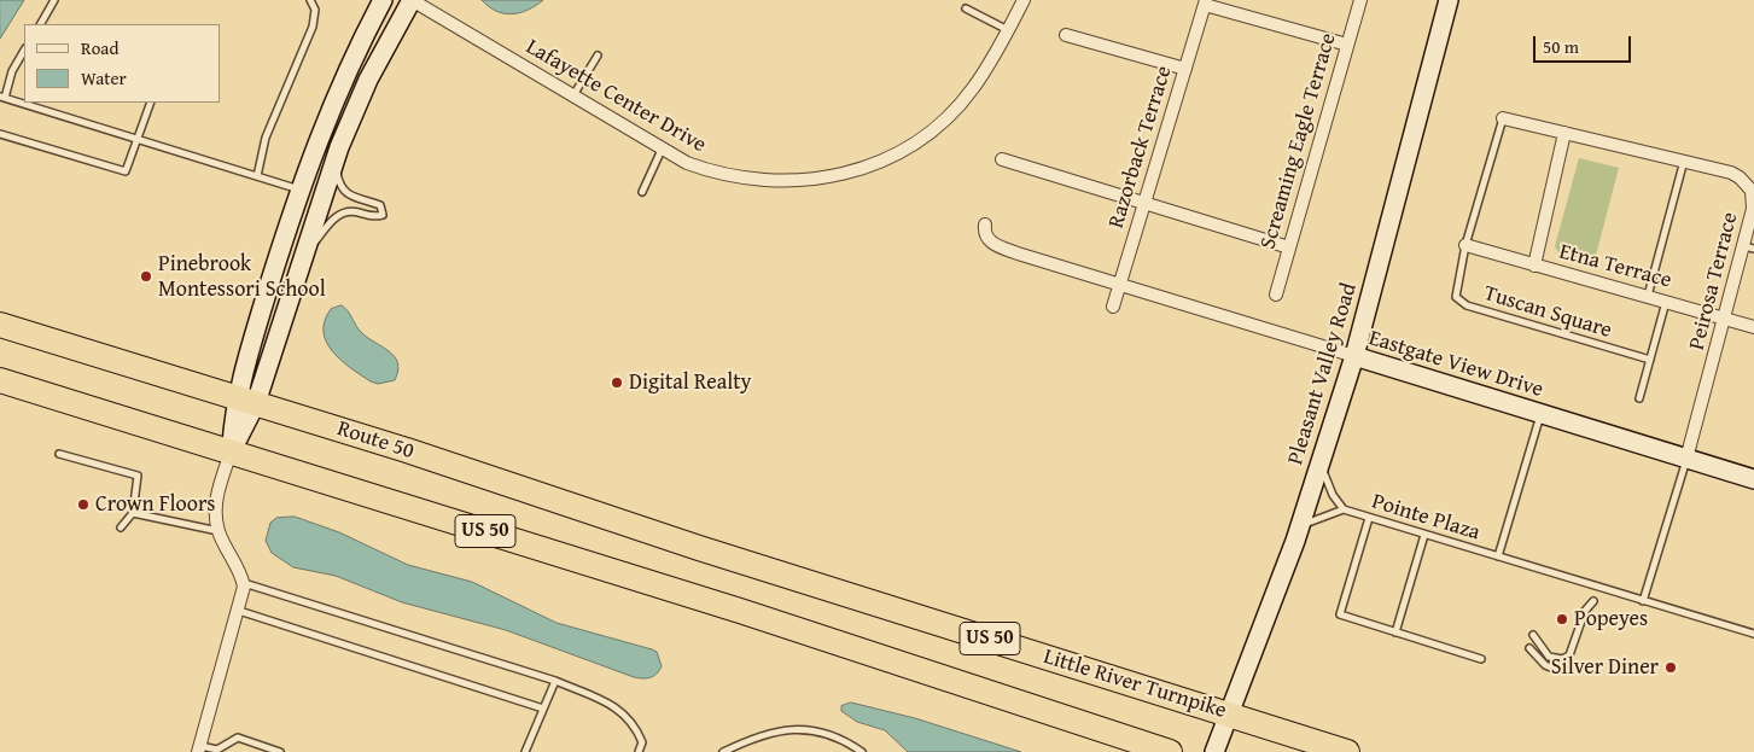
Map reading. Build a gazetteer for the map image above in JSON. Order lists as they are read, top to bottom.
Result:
{
  "streets": {
    "highway": ["Route 50", "US 50", "Little River Turnpike"],
    "street": [
      "Lafayette Center Drive",
      "Screaming Eagle Terrace",
      "Razorback Terrace",
      "Etna Terrace",
      "Peirosa Terrace",
      "Eastgate View Drive",
      "Pleasant Valley Road"
    ],
    "lane": ["Tuscan Square", "Pointe Plaza"]
  },
  "crossings": [
    ["Razorback Terrace", "Eastgate View Drive"],
    ["Etna Terrace", "Peirosa Terrace"],
    ["Etna Terrace", "Tuscan Square"],
    ["Peirosa Terrace", "Tuscan Square"],
    ["Peirosa Terrace", "Eastgate View Drive"],
    ["Eastgate View Drive", "Pleasant Valley Road"],
    ["Eastgate View Drive", "Pointe Plaza"],
    ["Pleasant Valley Road", "Little River Turnpike"],
    ["Route 50", "Little River Turnpike"]
  ],
  "places": [
    "Pinebrook Montessori School",
    "Digital Realty",
    "Crown Floors",
    "Popeyes",
    "Silver Diner"
  ],
  "legend": ["Road", "Water"],
  "scale_bar": "50 m"
}
